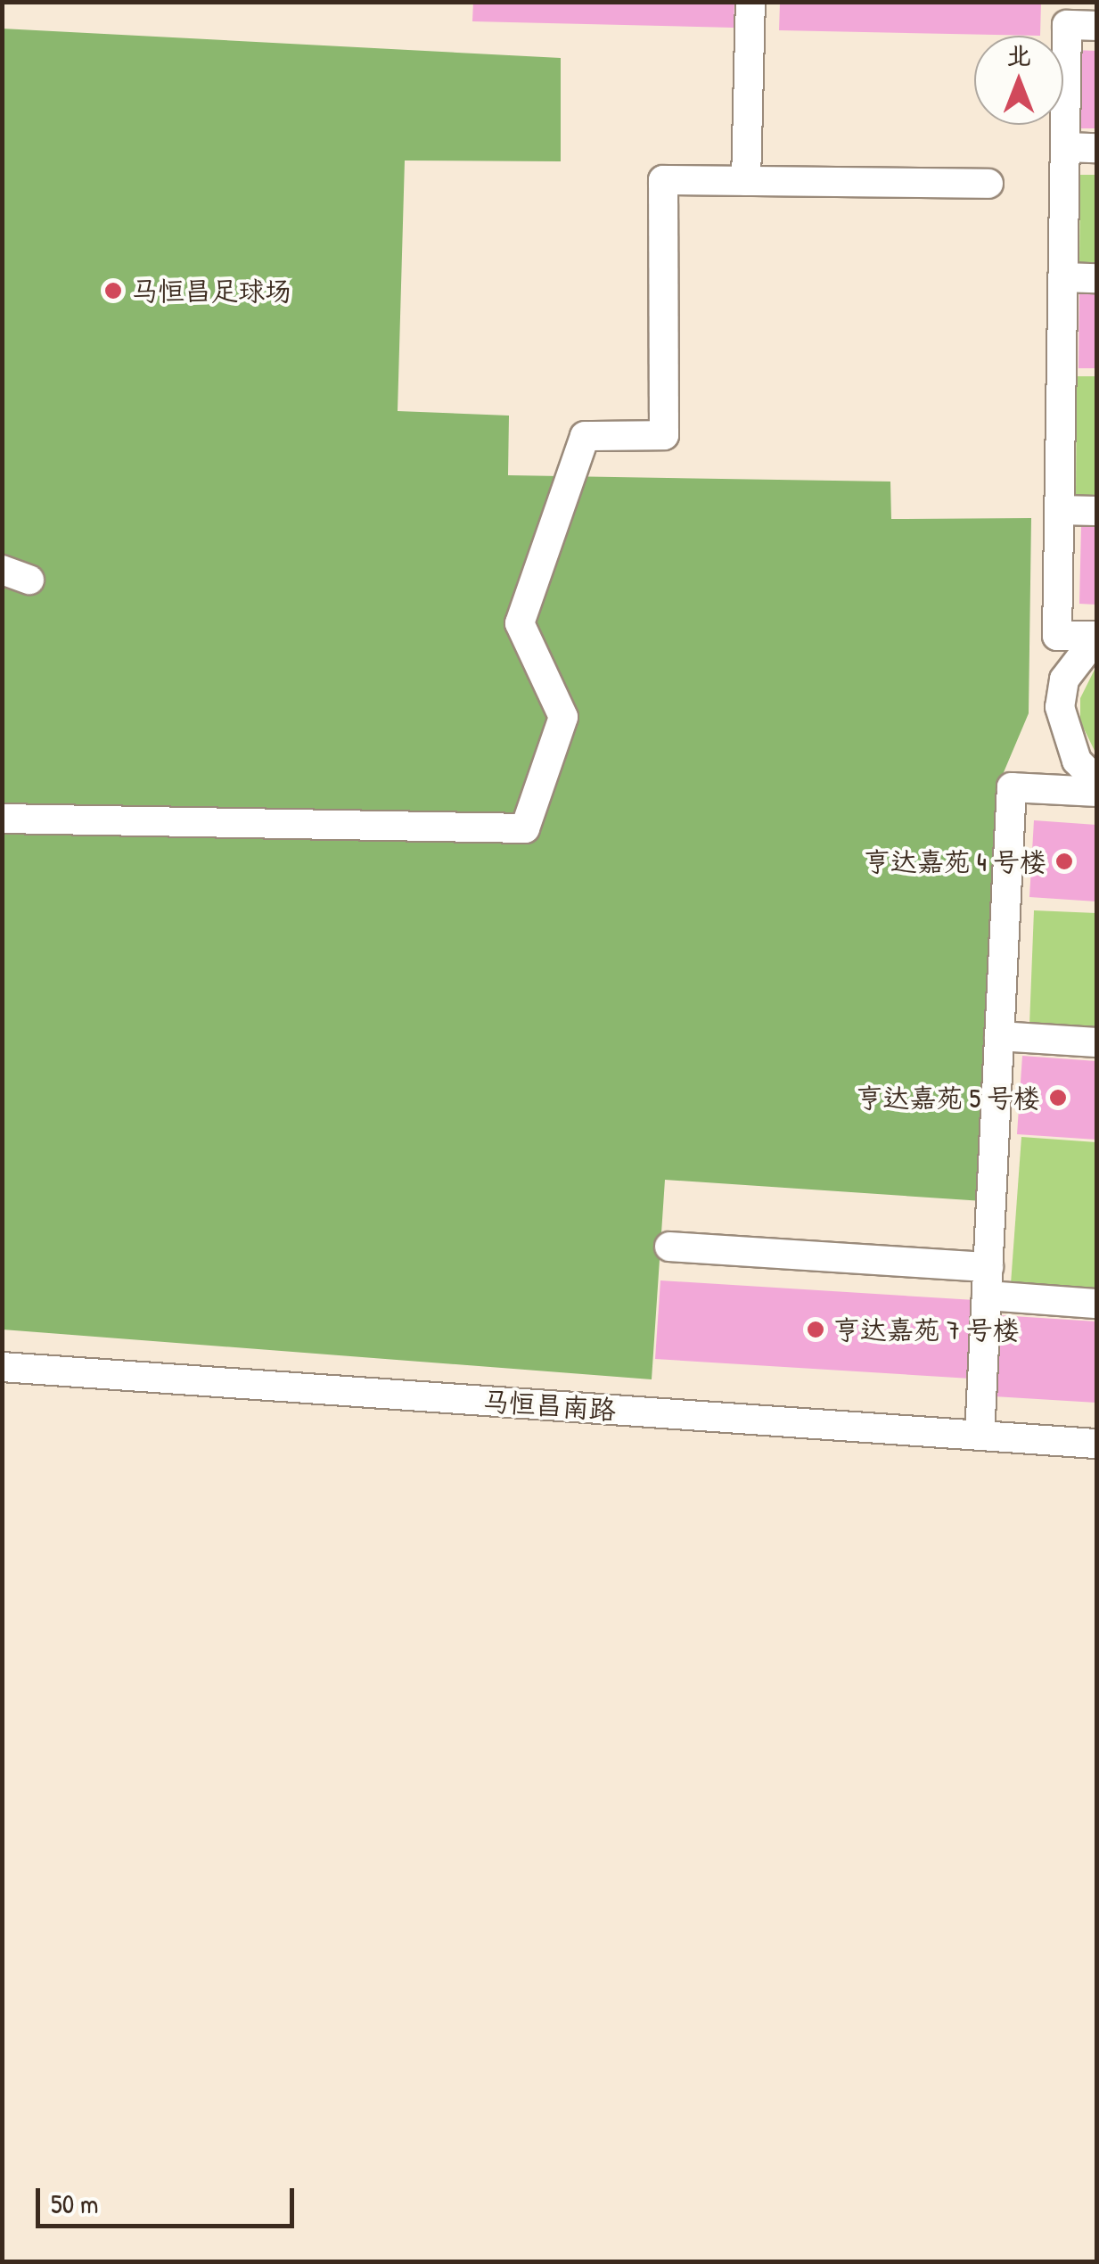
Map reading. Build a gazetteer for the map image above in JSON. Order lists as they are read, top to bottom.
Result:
{
  "streets": {
    "street": ["马恒昌南路"]
  },
  "places": [
    "马恒昌足球场",
    "亨达嘉苑 4 号楼",
    "亨达嘉苑 5 号楼",
    "亨达嘉苑 7 号楼"
  ],
  "scale_bar": "50 m",
  "north": "top"
}
